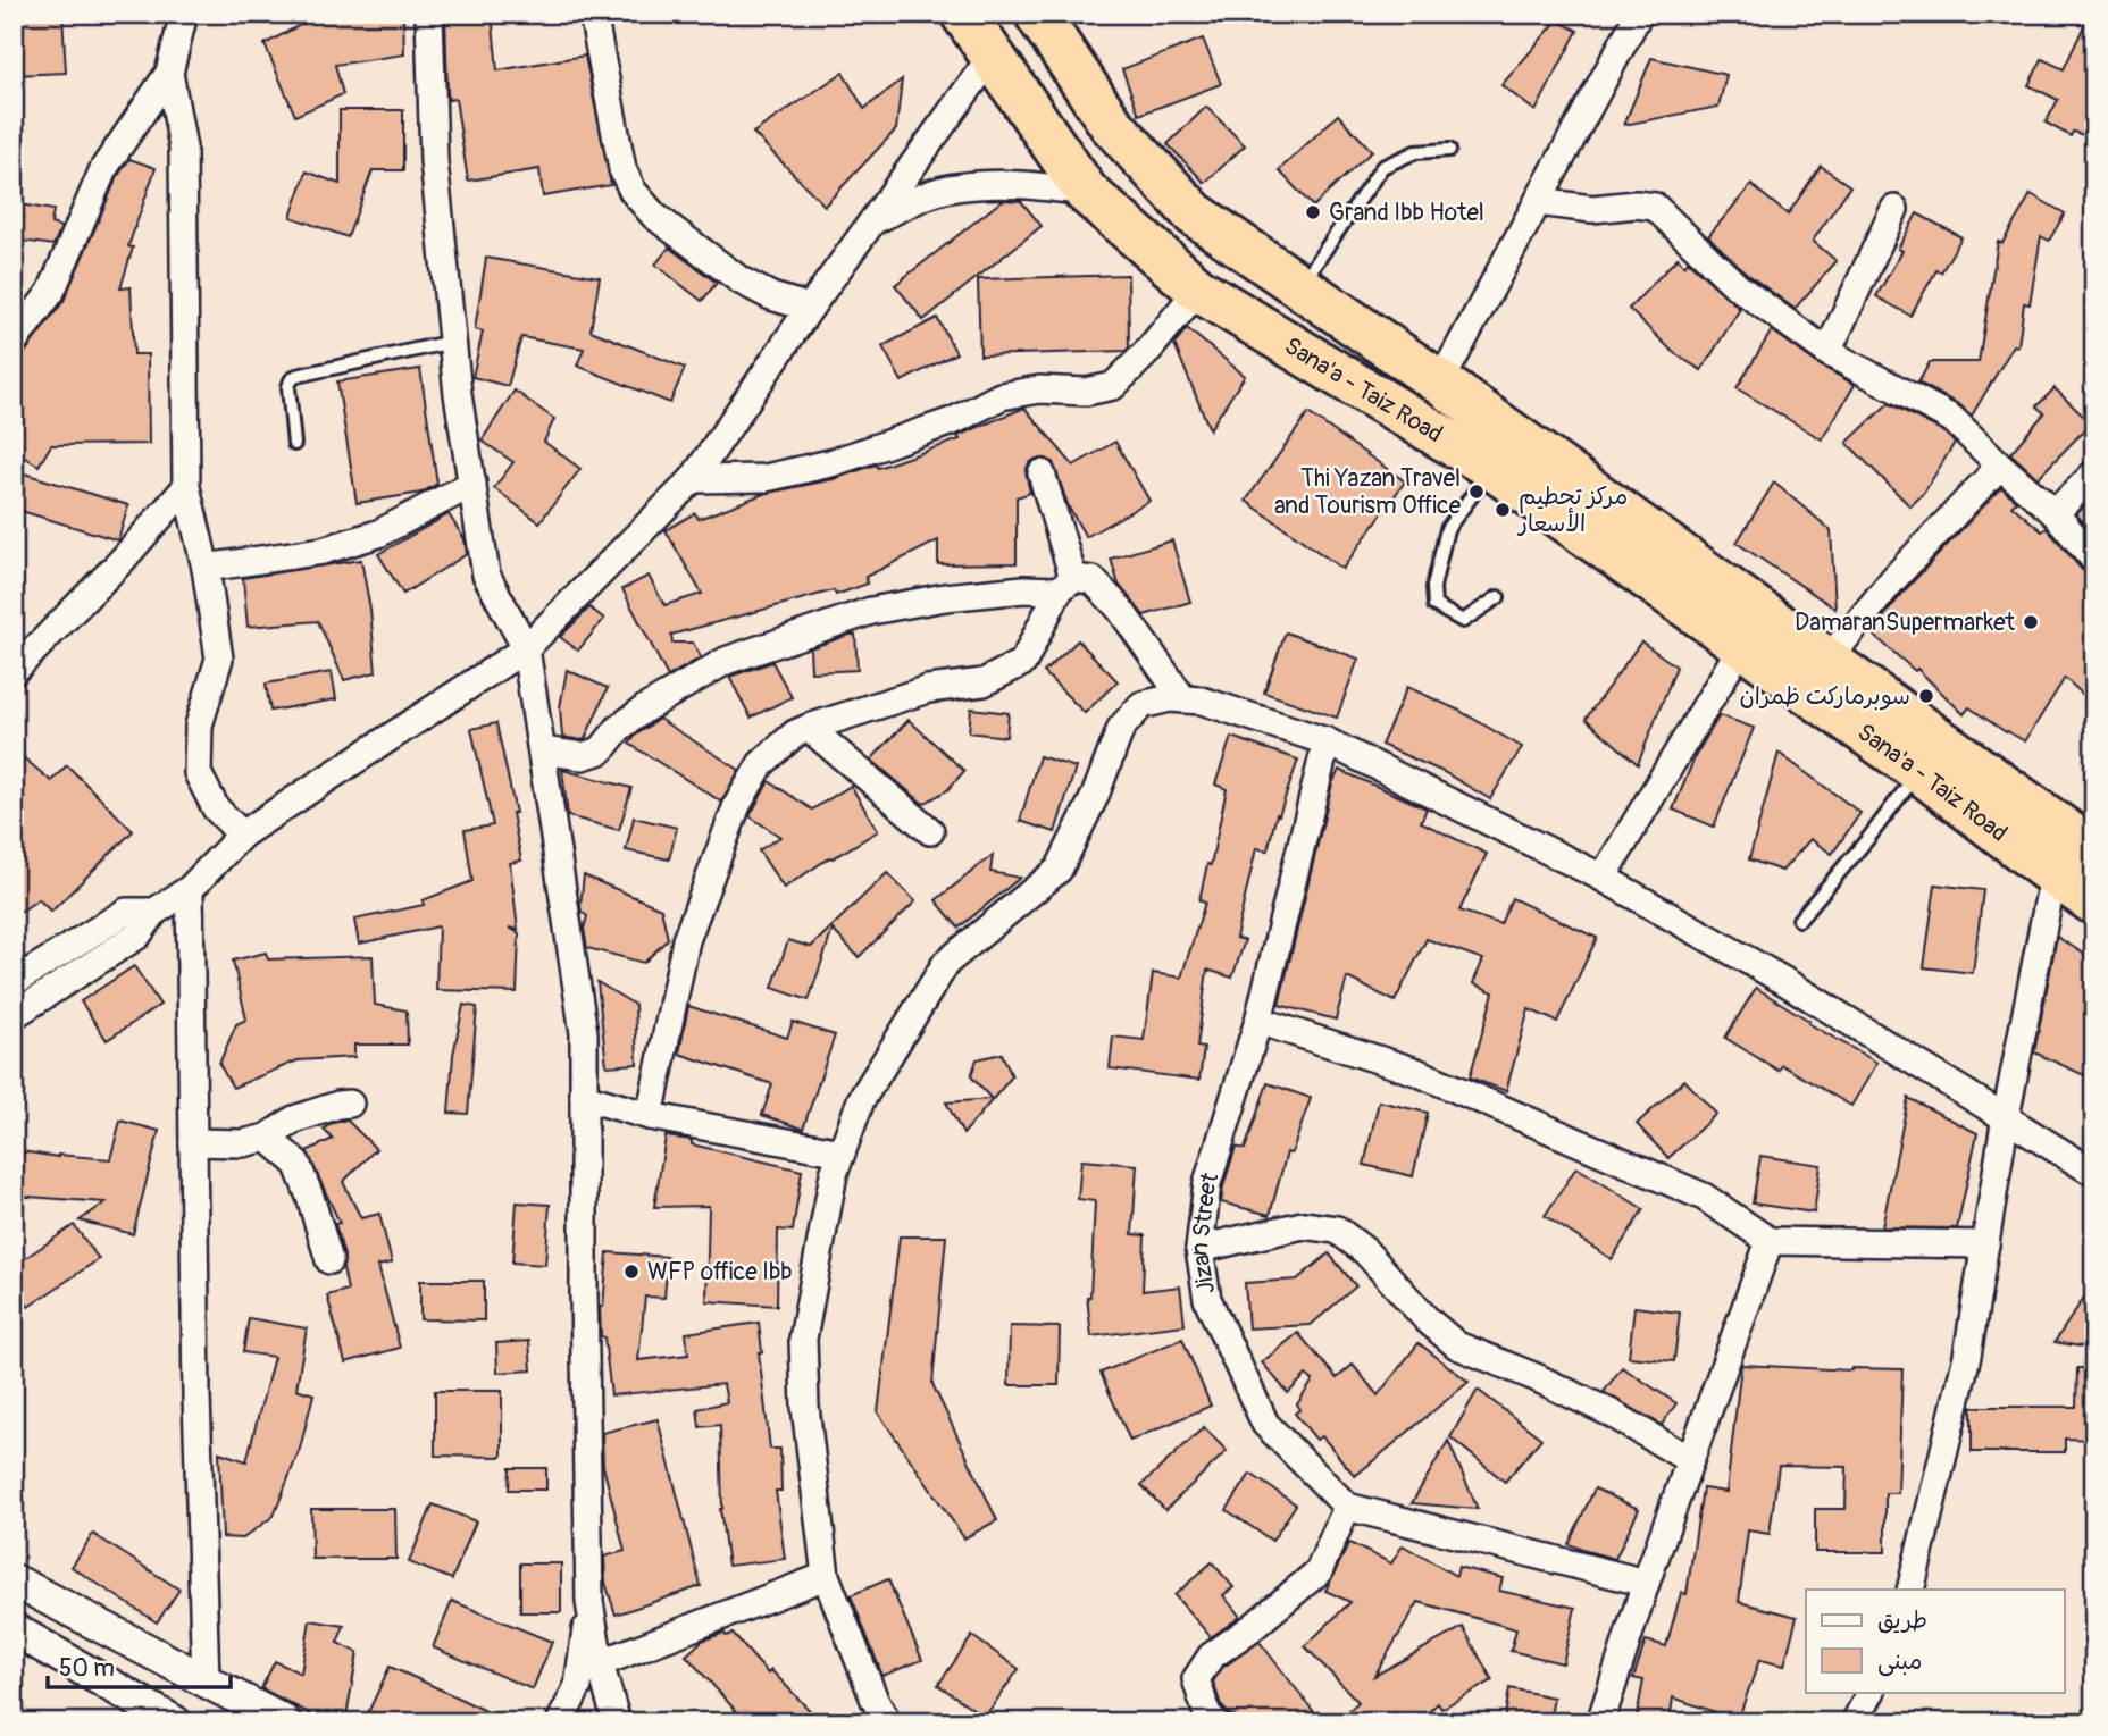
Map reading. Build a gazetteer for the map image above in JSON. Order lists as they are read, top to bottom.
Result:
{
  "streets": {
    "highway": ["Sana'a - Taiz Road"],
    "street": ["Jizan Street"]
  },
  "places": [
    "Grand Ibb Hotel",
    "Thi Yazan Travel and Tourism Office",
    "مركز تحطيم الأسعار",
    "DamaranSupermarket",
    "سوبرماركت ظمران",
    "WFP office Ibb"
  ],
  "legend": ["طريق", "مبنى"],
  "scale_bar": "50 m"
}
